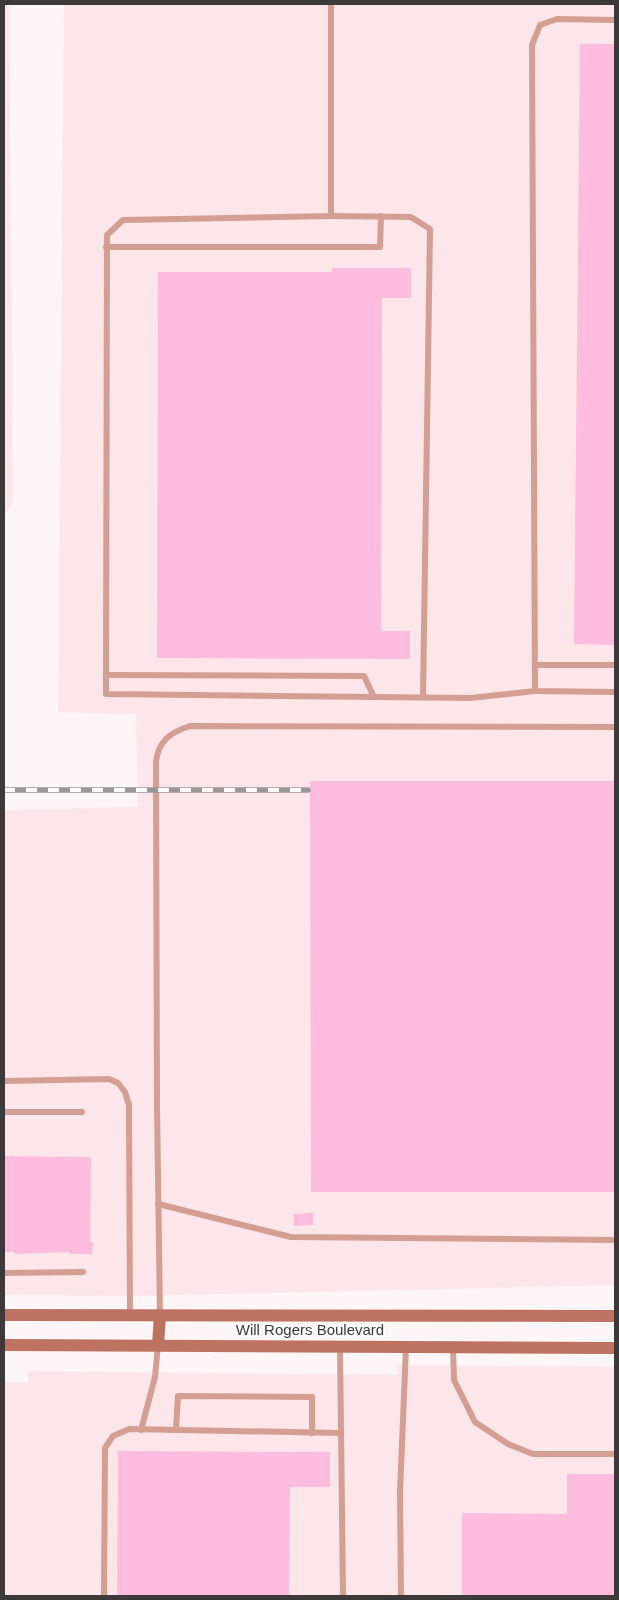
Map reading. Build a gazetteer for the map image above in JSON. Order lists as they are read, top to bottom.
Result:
{
  "streets": {
    "main road": ["Will Rogers Boulevard"]
  }
}
